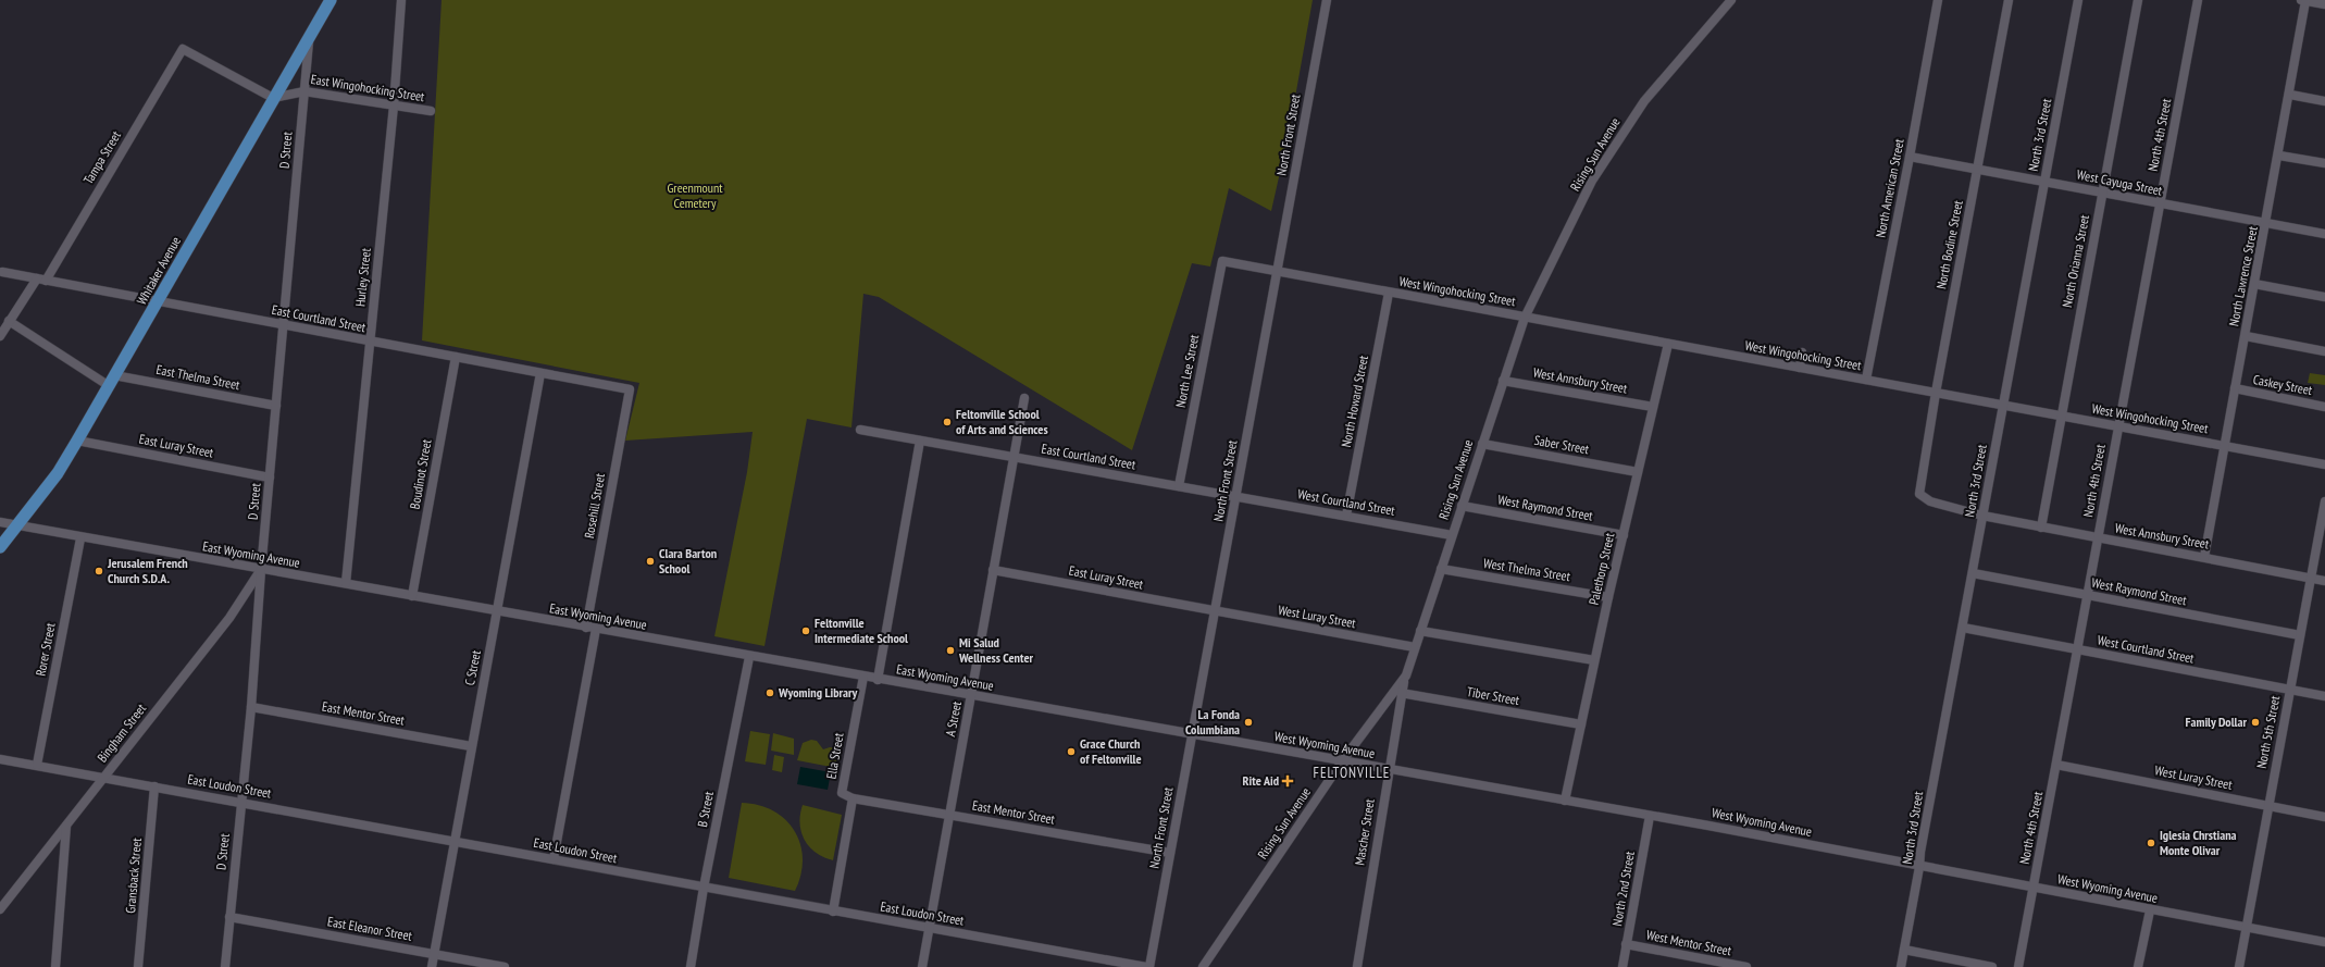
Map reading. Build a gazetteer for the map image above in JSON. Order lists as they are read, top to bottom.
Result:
{
  "streets": {
    "main road": ["Whitaker Avenue"],
    "street": [
      "East Wingohocking Street",
      "North Front Street",
      "North 3rd Street",
      "North 4th Street",
      "D Street",
      "Rising Sun Avenue",
      "Tampa Street",
      "West Cayuga Street",
      "North American Street",
      "North Bodine Street",
      "North Orianna Street",
      "North Lawrence Street",
      "Hurley Street",
      "West Wingohocking Street",
      "East Courtland Street",
      "North Lee Street",
      "East Thelma Street",
      "West Annsbury Street",
      "Caskey Street",
      "North Howard Street",
      "Saber Street",
      "East Luray Street",
      "Boudinot Street",
      "West Courtland Street",
      "Rosehill Street",
      "West Raymond Street",
      "East Wyoming Avenue",
      "Palethorp Street",
      "West Thelma Street",
      "West Luray Street",
      "Rorer Street",
      "C Street",
      "Tiber Street",
      "East Mentor Street",
      "A Street",
      "North 5th Street",
      "Bingham Street",
      "West Wyoming Avenue",
      "Ella Street",
      "East Loudon Street",
      "B Street",
      "Mascher Street",
      "Gransback Street",
      "North 2nd Street",
      "East Eleanor Street",
      "West Mentor Street"
    ]
  },
  "crossings": [
    ["East Wingohocking Street", "D Street"],
    ["East Wingohocking Street", "Tampa Street"],
    ["East Wingohocking Street", "Whitaker Avenue"],
    ["East Wingohocking Street", "Hurley Street"],
    ["North Front Street", "West Wingohocking Street"],
    ["North Front Street", "East Courtland Street"],
    ["North Front Street", "North Lee Street"],
    ["North Front Street", "East Luray Street"],
    ["North Front Street", "West Courtland Street"],
    ["North Front Street", "East Wyoming Avenue"],
    ["North Front Street", "West Luray Street"],
    ["North Front Street", "East Mentor Street"],
    ["North Front Street", "West Wyoming Avenue"],
    ["North Front Street", "East Loudon Street"],
    ["North 3rd Street", "West Cayuga Street"],
    ["North 3rd Street", "West Wingohocking Street"],
    ["North 3rd Street", "West Annsbury Street"],
    ["North 3rd Street", "West Courtland Street"],
    ["North 3rd Street", "West Raymond Street"],
    ["North 3rd Street", "West Wyoming Avenue"],
    ["North 4th Street", "West Cayuga Street"],
    ["North 4th Street", "West Wingohocking Street"],
    ["North 4th Street", "West Annsbury Street"],
    ["North 4th Street", "West Courtland Street"],
    ["North 4th Street", "West Raymond Street"],
    ["North 4th Street", "West Luray Street"],
    ["North 4th Street", "West Wyoming Avenue"],
    ["D Street", "Whitaker Avenue"],
    ["D Street", "East Courtland Street"],
    ["D Street", "East Thelma Street"],
    ["D Street", "East Luray Street"],
    ["D Street", "East Wyoming Avenue"],
    ["D Street", "East Mentor Street"],
    ["D Street", "Bingham Street"],
    ["D Street", "East Loudon Street"],
    ["D Street", "East Eleanor Street"],
    ["Rising Sun Avenue", "West Wingohocking Street"],
    ["Rising Sun Avenue", "West Annsbury Street"],
    ["Rising Sun Avenue", "Saber Street"],
    ["Rising Sun Avenue", "West Courtland Street"],
    ["Rising Sun Avenue", "West Raymond Street"],
    ["Rising Sun Avenue", "West Thelma Street"],
    ["Rising Sun Avenue", "West Luray Street"],
    ["Rising Sun Avenue", "West Wyoming Avenue"],
    ["Rising Sun Avenue", "Mascher Street"],
    ["Tampa Street", "Whitaker Avenue"],
    ["Tampa Street", "East Courtland Street"],
    ["Tampa Street", "East Thelma Street"],
    ["West Cayuga Street", "North American Street"],
    ["West Cayuga Street", "North Bodine Street"],
    ["West Cayuga Street", "North Orianna Street"],
    ["West Cayuga Street", "North Lawrence Street"],
    ["North American Street", "West Wingohocking Street"],
    ["North Bodine Street", "West Wingohocking Street"],
    ["North Bodine Street", "West Annsbury Street"],
    ["North Orianna Street", "West Wingohocking Street"],
    ["North Orianna Street", "West Annsbury Street"],
    ["Whitaker Avenue", "East Courtland Street"],
    ["Whitaker Avenue", "East Thelma Street"],
    ["Whitaker Avenue", "East Luray Street"],
    ["Whitaker Avenue", "East Wyoming Avenue"],
    ["North Lawrence Street", "West Wingohocking Street"],
    ["North Lawrence Street", "West Annsbury Street"],
    ["North Lawrence Street", "Caskey Street"],
    ["Hurley Street", "East Courtland Street"],
    ["Hurley Street", "East Wyoming Avenue"],
    ["West Wingohocking Street", "North Lee Street"],
    ["West Wingohocking Street", "North Howard Street"],
    ["West Wingohocking Street", "Palethorp Street"],
    ["East Courtland Street", "North Lee Street"],
    ["East Courtland Street", "Boudinot Street"],
    ["East Courtland Street", "West Courtland Street"],
    ["East Courtland Street", "Rosehill Street"],
    ["East Courtland Street", "C Street"],
    ["East Courtland Street", "A Street"],
    ["West Annsbury Street", "Palethorp Street"],
    ["West Annsbury Street", "North 5th Street"],
    ["North Howard Street", "West Courtland Street"],
    ["Saber Street", "Palethorp Street"],
    ["East Luray Street", "West Luray Street"],
    ["East Luray Street", "A Street"],
    ["Boudinot Street", "East Wyoming Avenue"],
    ["West Courtland Street", "North 5th Street"],
    ["Rosehill Street", "East Wyoming Avenue"],
    ["West Raymond Street", "Palethorp Street"],
    ["West Raymond Street", "North 5th Street"],
    ["East Wyoming Avenue", "Rorer Street"],
    ["East Wyoming Avenue", "C Street"],
    ["East Wyoming Avenue", "A Street"],
    ["East Wyoming Avenue", "Bingham Street"],
    ["East Wyoming Avenue", "West Wyoming Avenue"],
    ["East Wyoming Avenue", "Ella Street"],
    ["East Wyoming Avenue", "B Street"],
    ["Palethorp Street", "West Thelma Street"],
    ["Palethorp Street", "Tiber Street"],
    ["Palethorp Street", "West Wyoming Avenue"],
    ["West Luray Street", "North 5th Street"],
    ["Rorer Street", "East Loudon Street"],
    ["C Street", "East Mentor Street"],
    ["C Street", "East Loudon Street"],
    ["C Street", "East Eleanor Street"],
    ["Tiber Street", "Mascher Street"],
    ["East Mentor Street", "A Street"],
    ["East Mentor Street", "Ella Street"],
    ["A Street", "East Loudon Street"],
    ["North 5th Street", "West Wyoming Avenue"],
    ["Bingham Street", "East Loudon Street"],
    ["West Wyoming Avenue", "Mascher Street"],
    ["West Wyoming Avenue", "North 2nd Street"],
    ["East Loudon Street", "B Street"],
    ["East Loudon Street", "Gransback Street"],
    ["North 2nd Street", "West Mentor Street"]
  ],
  "districts": ["FELTONVILLE"],
  "parks": ["Greenmount Cemetery"],
  "places": {
    "other": [
      "Feltonville School of Arts and Sciences",
      "Clara Barton School",
      "Jerusalem French Church S.D.A.",
      "Feltonville Intermediate School",
      "Mi Salud Wellness Center",
      "Wyoming Library",
      "La Fonda Columbiana",
      "Family Dollar",
      "Grace Church of Feltonville",
      "Iglesia Chrstiana Monte Olivar"
    ],
    "health": ["Rite Aid"]
  }
}
